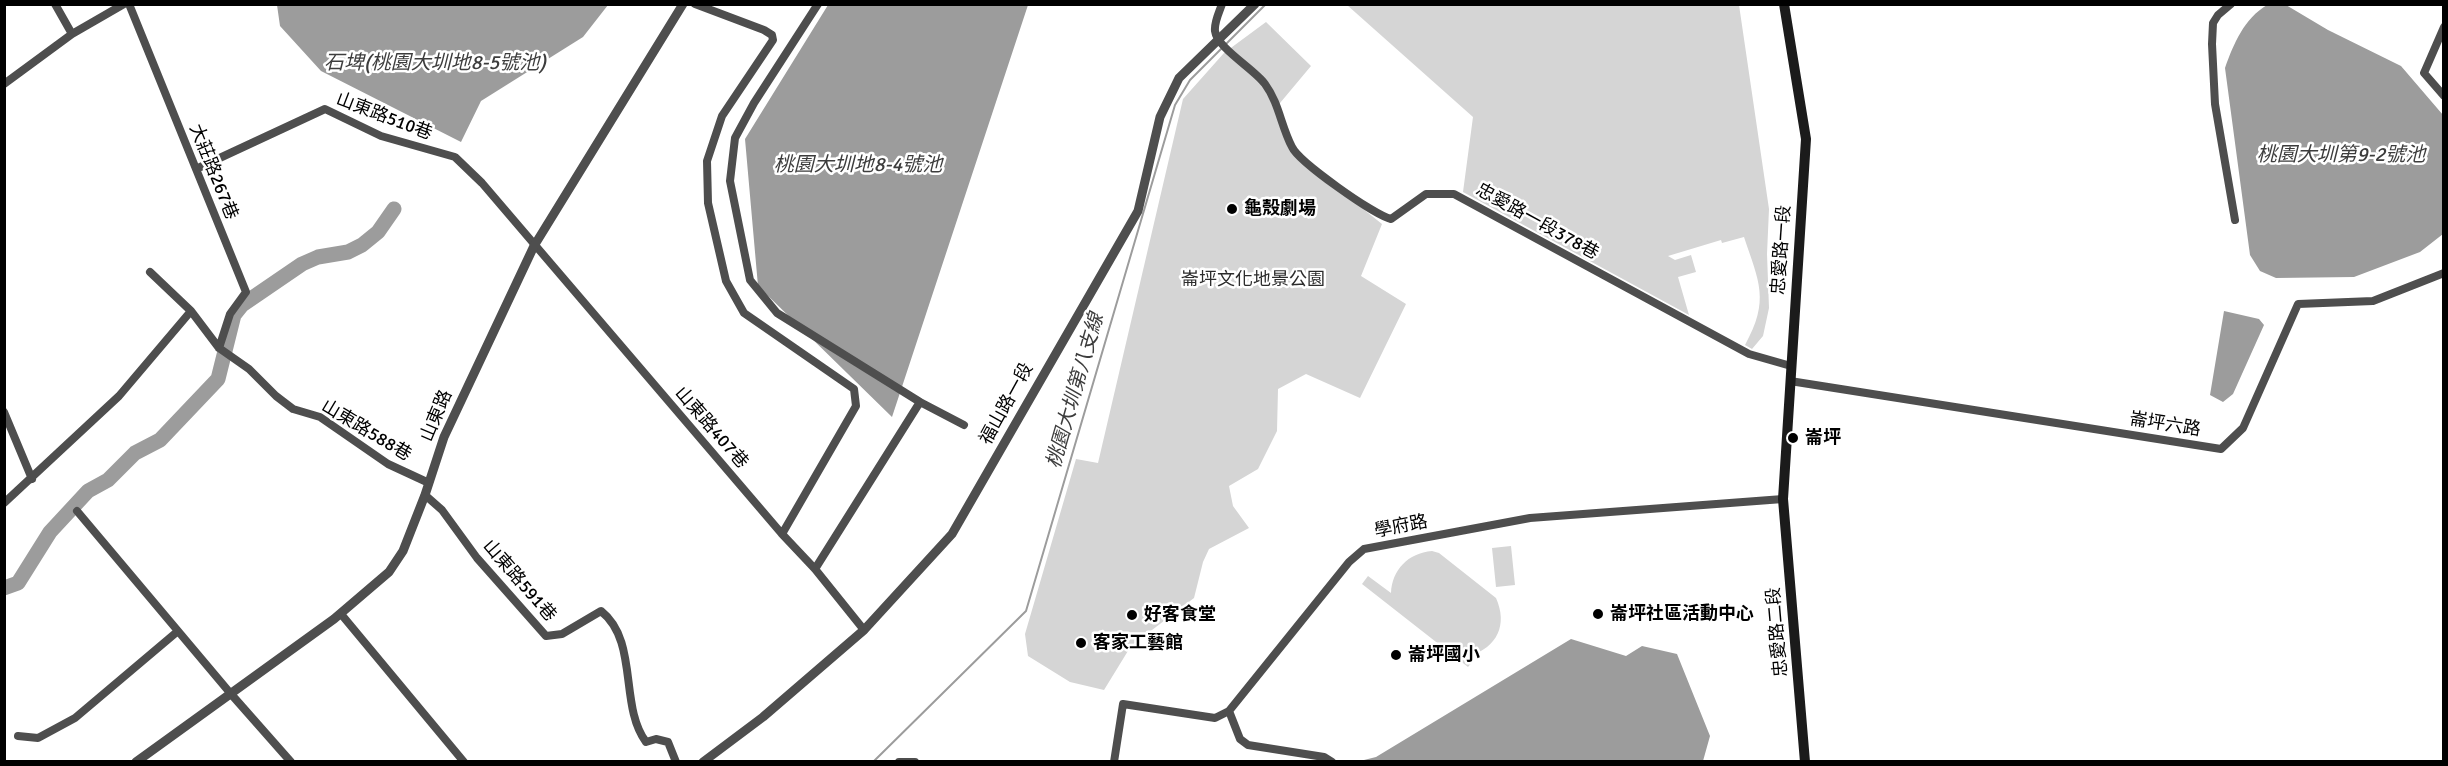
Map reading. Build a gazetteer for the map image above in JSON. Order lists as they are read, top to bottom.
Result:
{
  "streets": {
    "main road": ["忠愛路一段", "忠愛路二段"],
    "street": [
      "山東路510巷",
      "大莊路267巷",
      "忠愛路一段378巷",
      "福山路一段",
      "山東路",
      "崙坪六路",
      "山東路407巷",
      "山東路588巷",
      "學府路",
      "山東路591巷"
    ]
  },
  "crossings": [
    ["山東路510巷", "大莊路267巷"],
    ["山東路510巷", "山東路"],
    ["山東路510巷", "山東路407巷"],
    ["大莊路267巷", "山東路588巷"],
    ["忠愛路一段378巷", "忠愛路一段"],
    ["忠愛路一段378巷", "福山路一段"],
    ["忠愛路一段", "崙坪六路"],
    ["忠愛路一段", "學府路"],
    ["忠愛路一段", "忠愛路二段"],
    ["福山路一段", "山東路407巷"],
    ["山東路", "山東路407巷"],
    ["山東路", "山東路588巷"],
    ["山東路", "山東路591巷"],
    ["學府路", "忠愛路二段"]
  ],
  "water": [
    "石埤(桃園大圳地8-5號池)",
    "桃園大圳第9-2號池",
    "桃園大圳地8-4號池",
    "桃園大圳第八支線"
  ],
  "parks": ["崙坪文化地景公園"],
  "places": [
    "龜殼劇場",
    "崙坪",
    "崙坪社區活動中心",
    "好客食堂",
    "客家工藝館",
    "崙坪國小"
  ]
}
